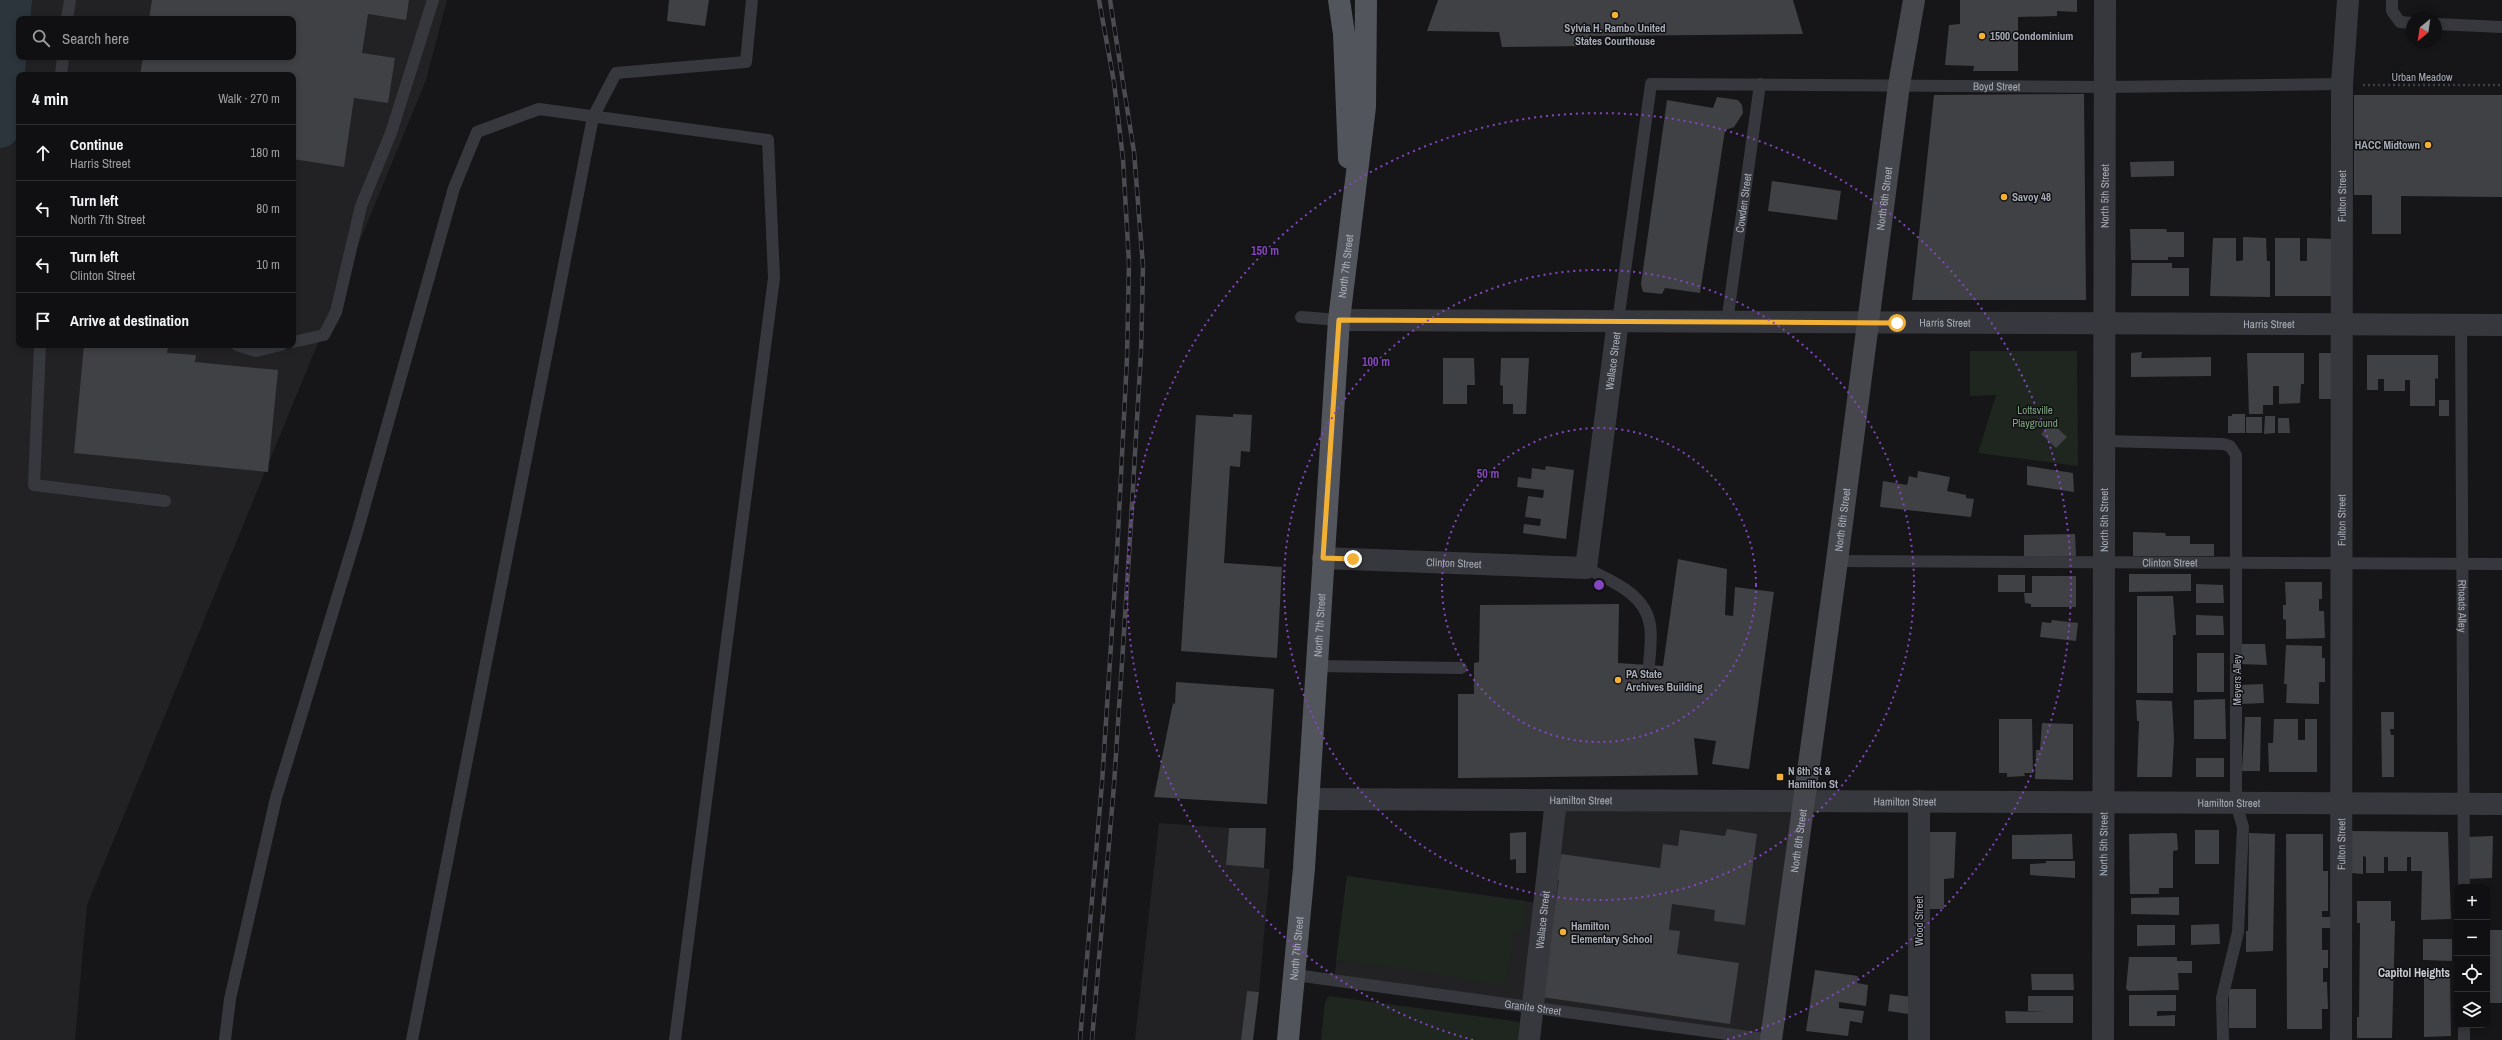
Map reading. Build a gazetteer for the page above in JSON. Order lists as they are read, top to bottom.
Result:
{
  "streets": {
    "main road": ["North 6th Street", "North 7th Street"],
    "street": [
      "North 5th Street",
      "Fulton Street",
      "Harris Street",
      "Wallace Street",
      "Clinton Street",
      "Hamilton Street",
      "Wood Street"
    ],
    "lane": [
      "Boyd Street",
      "Cowden Street",
      "Rhoads Alley",
      "Meyers Alley",
      "Granite Street"
    ],
    "path": ["Urban Meadow"]
  },
  "crossings": [
    ["Urban Meadow", "Boyd Street"],
    ["Urban Meadow", "Fulton Street"],
    ["Boyd Street", "North 5th Street"],
    ["Boyd Street", "Fulton Street"],
    ["Boyd Street", "North 6th Street"],
    ["Boyd Street", "Cowden Street"],
    ["Boyd Street", "Wallace Street"],
    ["North 5th Street", "Harris Street"],
    ["North 5th Street", "Clinton Street"],
    ["North 5th Street", "Meyers Alley"],
    ["North 5th Street", "Hamilton Street"],
    ["Fulton Street", "Harris Street"],
    ["Fulton Street", "Clinton Street"],
    ["Fulton Street", "Hamilton Street"],
    ["North 6th Street", "Harris Street"],
    ["North 6th Street", "Clinton Street"],
    ["North 6th Street", "Hamilton Street"],
    ["North 6th Street", "Granite Street"],
    ["Cowden Street", "Harris Street"],
    ["North 7th Street", "Harris Street"],
    ["North 7th Street", "Clinton Street"],
    ["North 7th Street", "Hamilton Street"],
    ["North 7th Street", "Granite Street"],
    ["Harris Street", "Wallace Street"],
    ["Harris Street", "Rhoads Alley"],
    ["Wallace Street", "Clinton Street"],
    ["Wallace Street", "Hamilton Street"],
    ["Wallace Street", "Granite Street"],
    ["Clinton Street", "Rhoads Alley"],
    ["Clinton Street", "Meyers Alley"],
    ["Rhoads Alley", "Hamilton Street"],
    ["Meyers Alley", "Hamilton Street"],
    ["Hamilton Street", "Wood Street"]
  ],
  "districts": ["Capitol Heights"],
  "parks": ["Lottsville Playground"],
  "places": {
    "other": [
      "Sylvia H. Rambo United States Courthouse",
      "1500 Condominium",
      "HACC Midtown",
      "Savoy 48",
      "PA State Archives Building",
      "Hamilton Elementary School"
    ],
    "transit": ["N 6th St & Hamilton St"]
  },
  "north": "bottom left",
  "page": {
    "search": "Search here",
    "heading": ["4 min", "Walk · 270 m"],
    "list": [
      ["Continue", "Harris Street", "180 m"],
      ["Turn left", "North 7th Street", "80 m"],
      ["Turn left", "Clinton Street", "10 m"],
      "Arrive at destination"
    ],
    "map_buttons": ["+", "−"]
  },
  "rings": ["150 m", "100 m", "50 m"]
}
